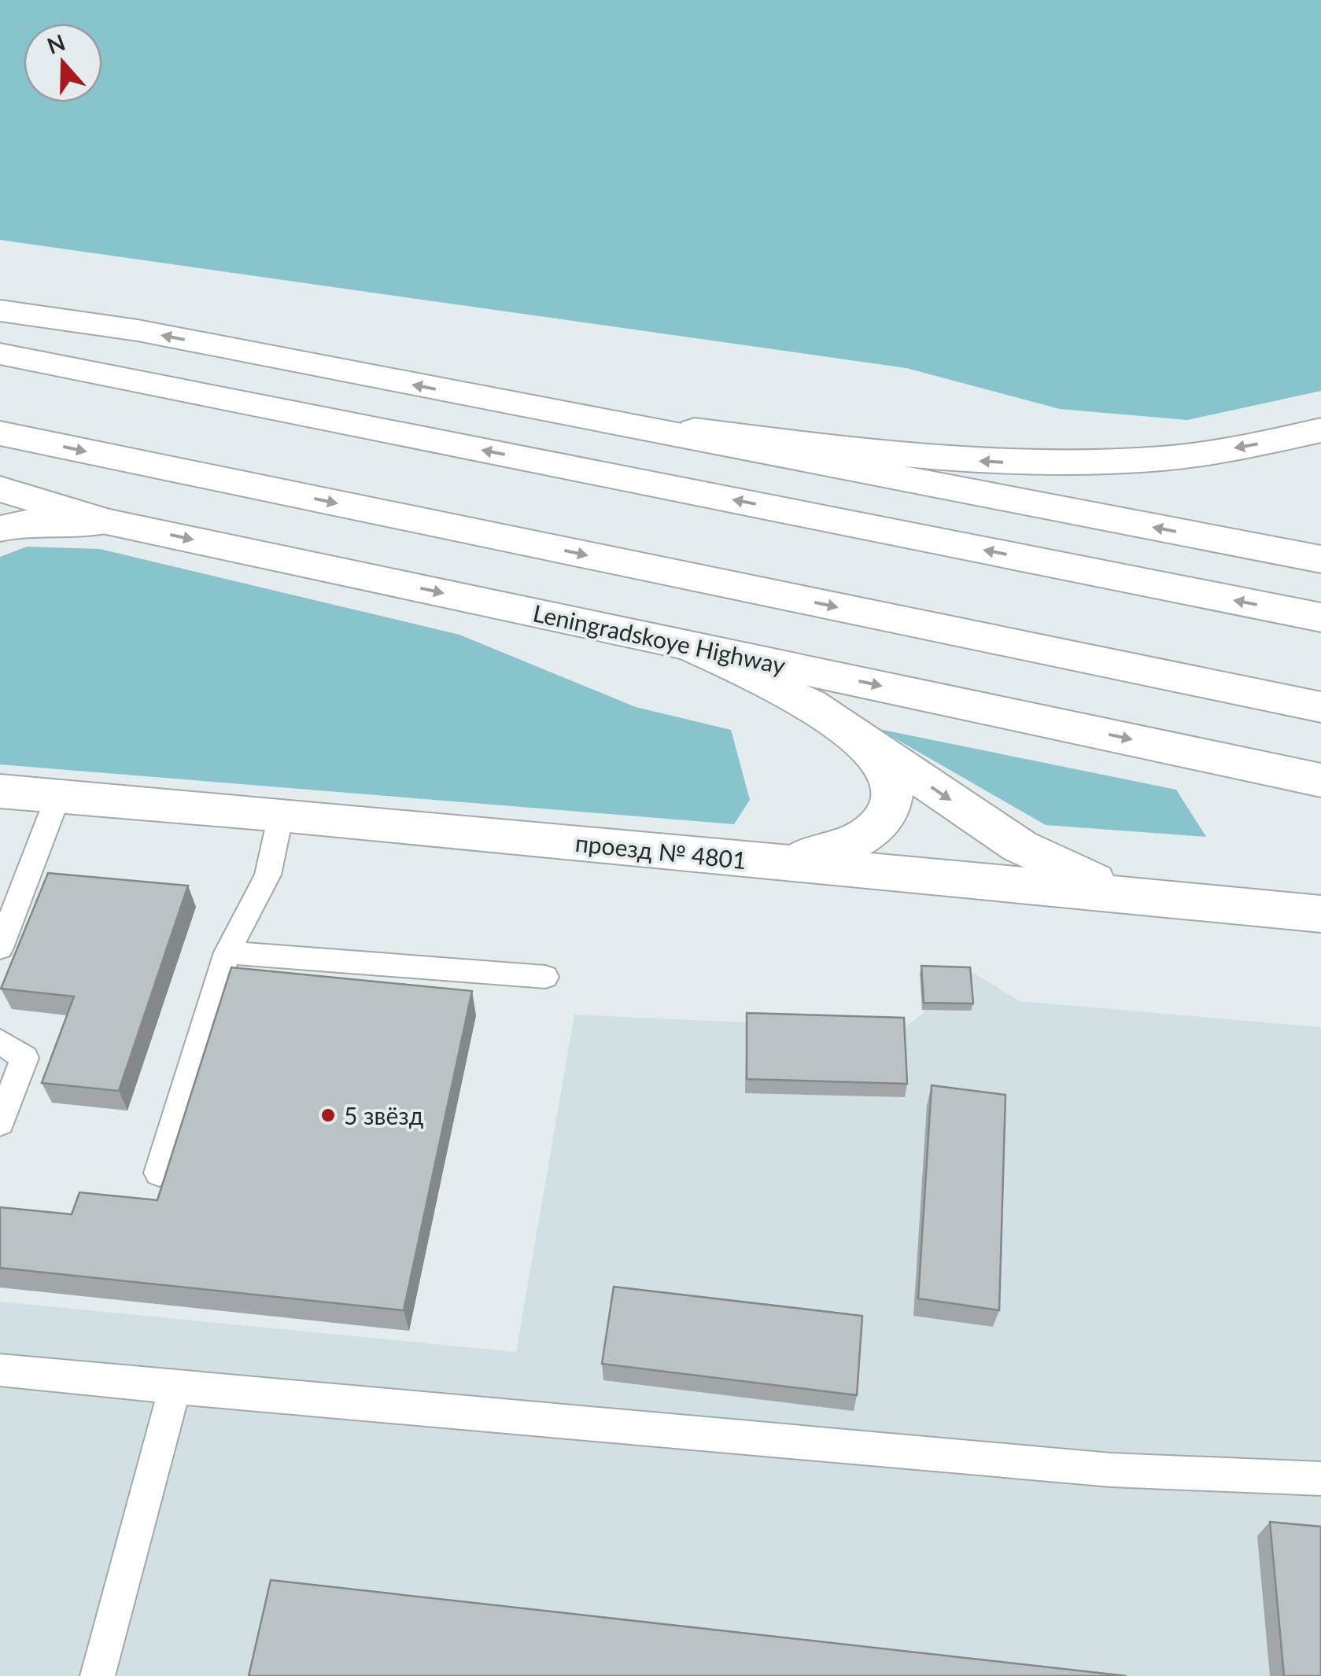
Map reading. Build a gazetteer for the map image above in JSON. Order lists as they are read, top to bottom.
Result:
{
  "streets": {
    "main road": ["Leningradskoye Highway", "проезд № 4801"]
  },
  "places": ["5 звёзд"],
  "north": "top"
}
